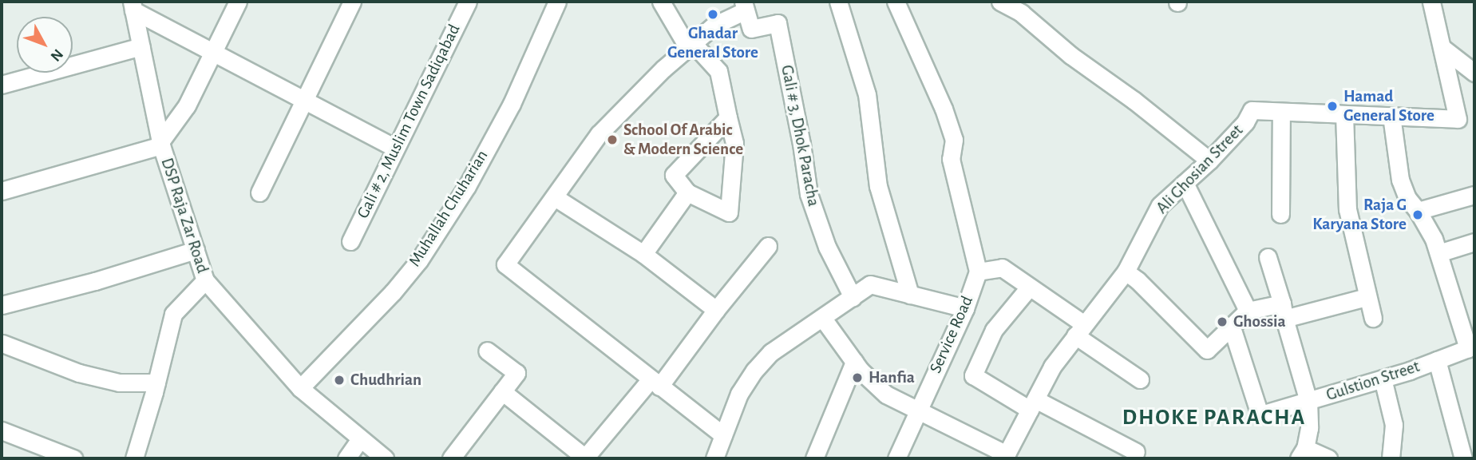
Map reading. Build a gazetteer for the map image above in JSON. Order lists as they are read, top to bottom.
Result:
{
  "streets": {
    "street": [
      "Gali # 2, Muslim Town Sadiqabad",
      "Gali # 3, Dhok Paracha",
      "Ali Ghosian Street",
      "Muhallah Chuharian",
      "DSP Raja Zar Road",
      "Service Road",
      "Gulstion Street"
    ]
  },
  "crossings": [
    ["Muhallah Chuharian", "DSP Raja Zar Road"]
  ],
  "districts": ["DHOKE PARACHA"],
  "places": [
    "Ghadar General Store",
    "Hamad General Store",
    "School Of Arabic & Modern Science",
    "Raja G Karyana Store",
    "Ghossia",
    "Hanfia",
    "Chudhrian"
  ],
  "north": "bottom right"
}
